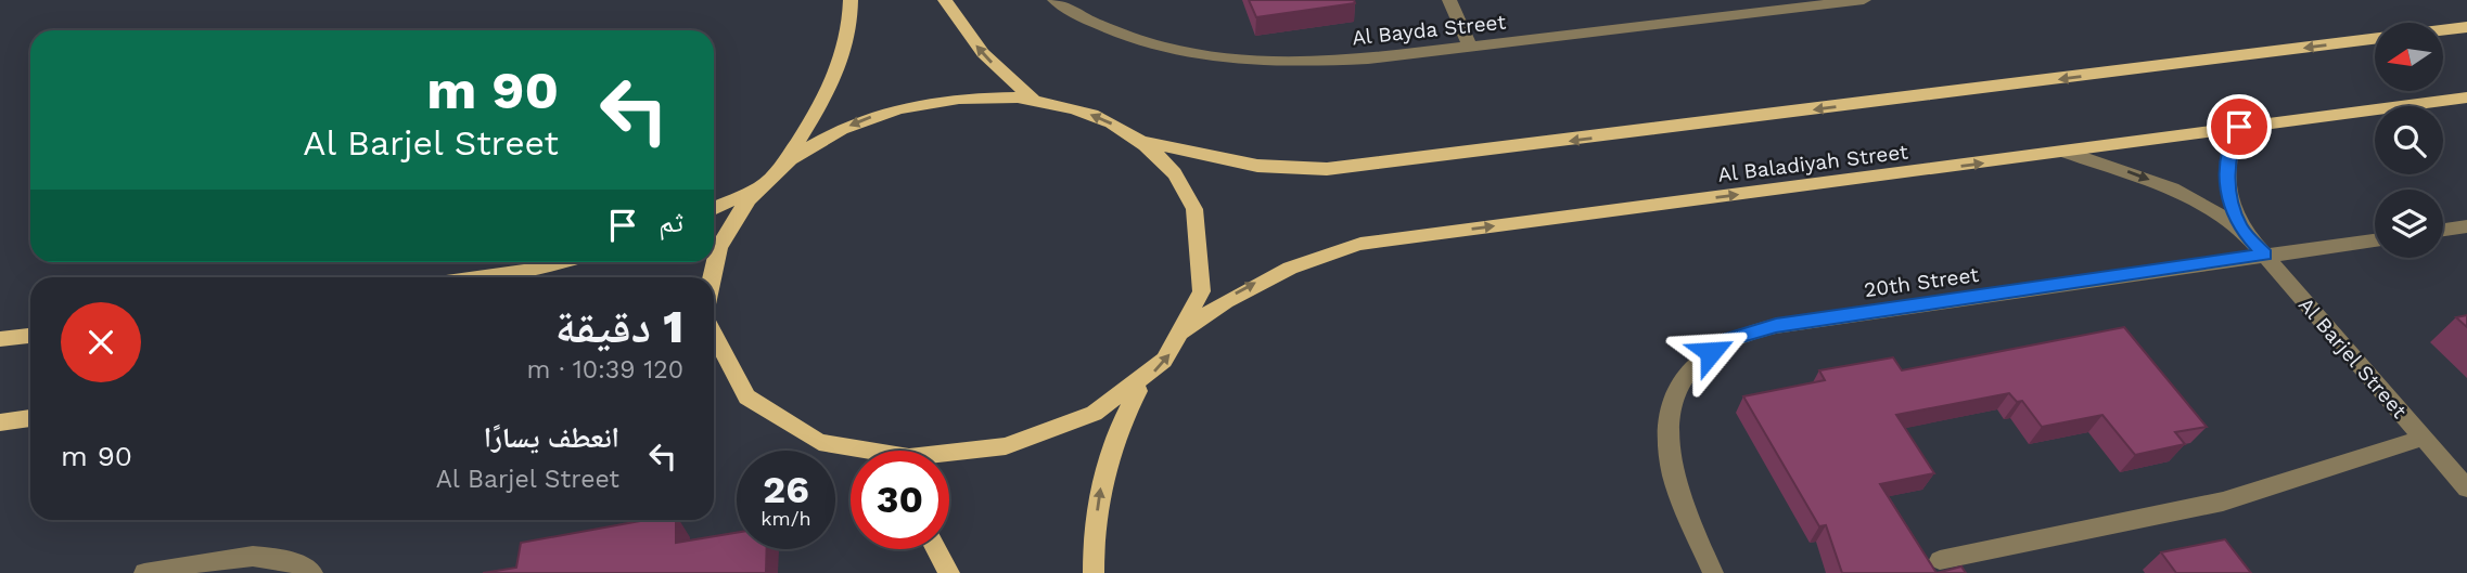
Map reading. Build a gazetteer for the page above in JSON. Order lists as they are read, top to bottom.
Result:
{
  "streets": {
    "main road": ["Al Baladiyah Street"],
    "street": ["Al Bayda Street", "20th Street", "Al Barjel Street"]
  },
  "crossings": [
    ["Al Baladiyah Street", "Al Barjel Street"],
    ["20th Street", "Al Barjel Street"]
  ],
  "north": "left",
  "page": {
    "turn": ["90 m", "Al Barjel Street"],
    "then": "ثم",
    "heading": ["1 دقيقة", "120 m · 10:39"],
    "list": [
      {
        "name": "انعطف يسارًا",
        "note": "Al Barjel Street",
        "value": "90 m"
      }
    ],
    "speed": "26 km/h",
    "limit": "30"
  }
}
